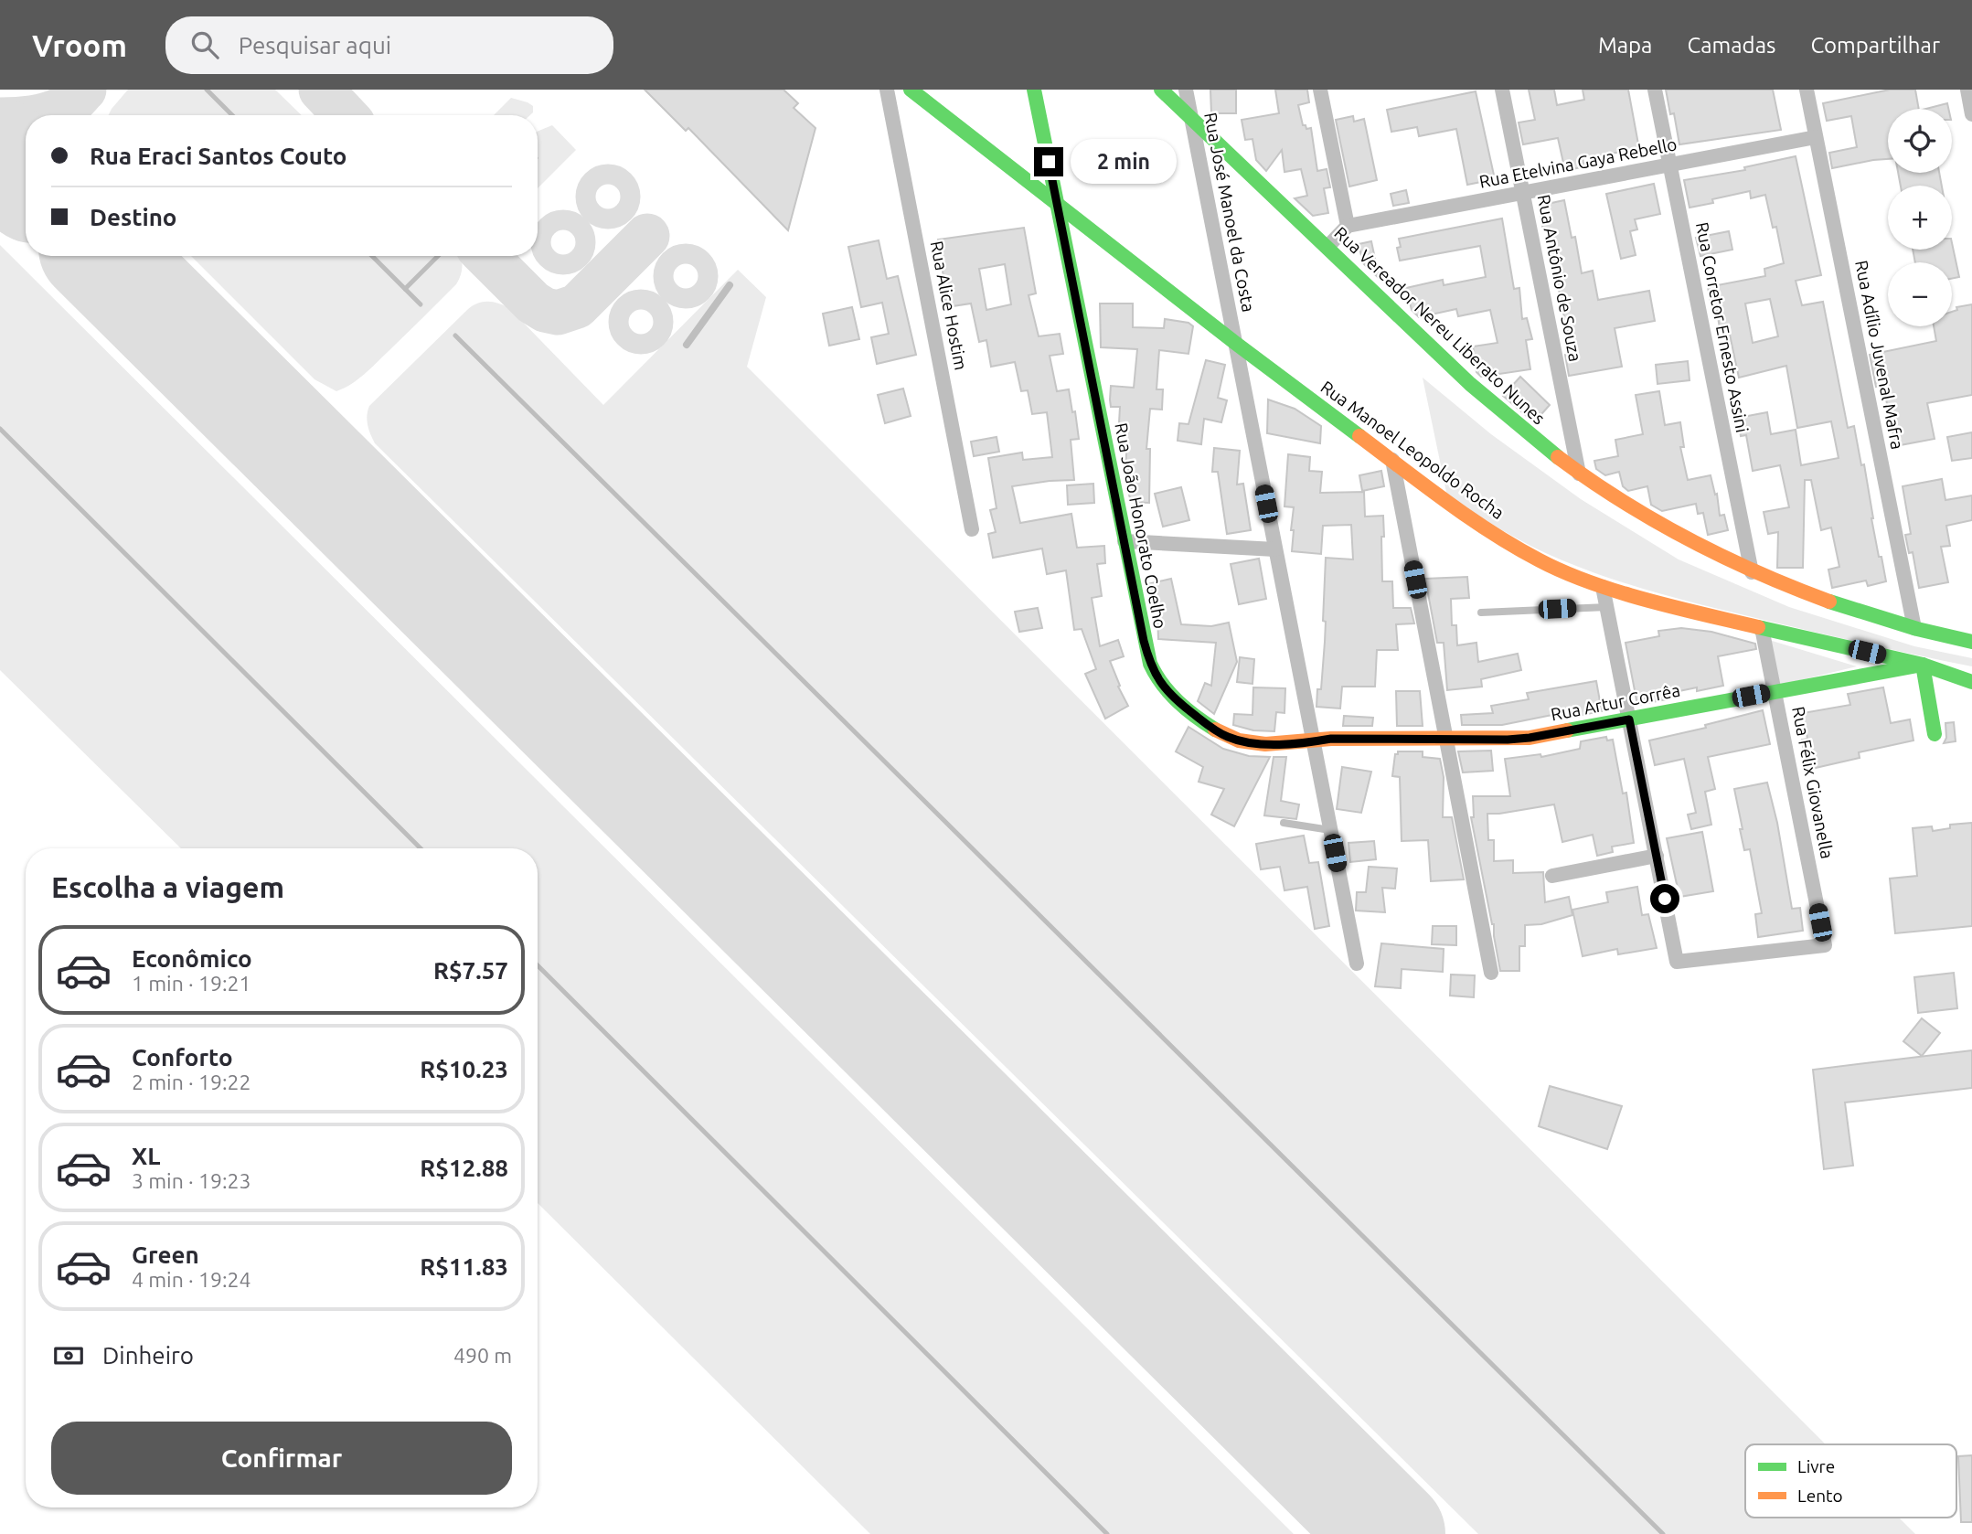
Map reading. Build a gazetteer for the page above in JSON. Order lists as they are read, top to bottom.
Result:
{
  "streets": {
    "main road": [
      "Rua Vereador Nereu Liberato Nunes",
      "Rua Manoel Leopoldo Rocha",
      "Rua João Honorato Coelho",
      "Rua Artur Corrêa"
    ],
    "street": [
      "Rua Etelvina Gaya Rebello",
      "Rua José Manoel da Costa",
      "Rua Antônio de Souza",
      "Rua Alice Hostim",
      "Rua Corretor Ernesto Assini",
      "Rua Adílio Juvenal Mafra",
      "Rua Félix Giovanella"
    ]
  },
  "crossings": [
    ["Rua Etelvina Gaya Rebello", "Rua Antônio de Souza"],
    ["Rua Etelvina Gaya Rebello", "Rua Corretor Ernesto Assini"],
    ["Rua Etelvina Gaya Rebello", "Rua Adílio Juvenal Mafra"],
    ["Rua José Manoel da Costa", "Rua Vereador Nereu Liberato Nunes"],
    ["Rua José Manoel da Costa", "Rua Manoel Leopoldo Rocha"],
    ["Rua José Manoel da Costa", "Rua João Honorato Coelho"],
    ["Rua José Manoel da Costa", "Rua Artur Corrêa"],
    ["Rua Antônio de Souza", "Rua Vereador Nereu Liberato Nunes"],
    ["Rua Vereador Nereu Liberato Nunes", "Rua Corretor Ernesto Assini"],
    ["Rua Vereador Nereu Liberato Nunes", "Rua Adílio Juvenal Mafra"],
    ["Rua Manoel Leopoldo Rocha", "Rua João Honorato Coelho"],
    ["Rua Manoel Leopoldo Rocha", "Rua Artur Corrêa"],
    ["Rua Manoel Leopoldo Rocha", "Rua Félix Giovanella"],
    ["Rua João Honorato Coelho", "Rua Artur Corrêa"],
    ["Rua Artur Corrêa", "Rua Félix Giovanella"]
  ],
  "legend": ["Livre", "Lento"],
  "page": {
    "header": "Vroom",
    "search": "Pesquisar aqui",
    "nav": ["Mapa", "Camadas", "Compartilhar"],
    "map_buttons": ["+", "−"],
    "banner": ["Rua Eraci Santos Couto", "Destino"],
    "bubble": "2 min",
    "heading": "Escolha a viagem",
    "list": [
      {
        "name": "Econômico",
        "note": "1 min · 19:21",
        "value": "R$7.57"
      },
      {
        "name": "Conforto",
        "note": "2 min · 19:22",
        "value": "R$10.23"
      },
      {
        "name": "XL",
        "note": "3 min · 19:23",
        "value": "R$12.88"
      },
      {
        "name": "Green",
        "note": "4 min · 19:24",
        "value": "R$11.83"
      }
    ],
    "pay": ["Dinheiro", "490 m"],
    "buttons": "Confirmar"
  }
}
